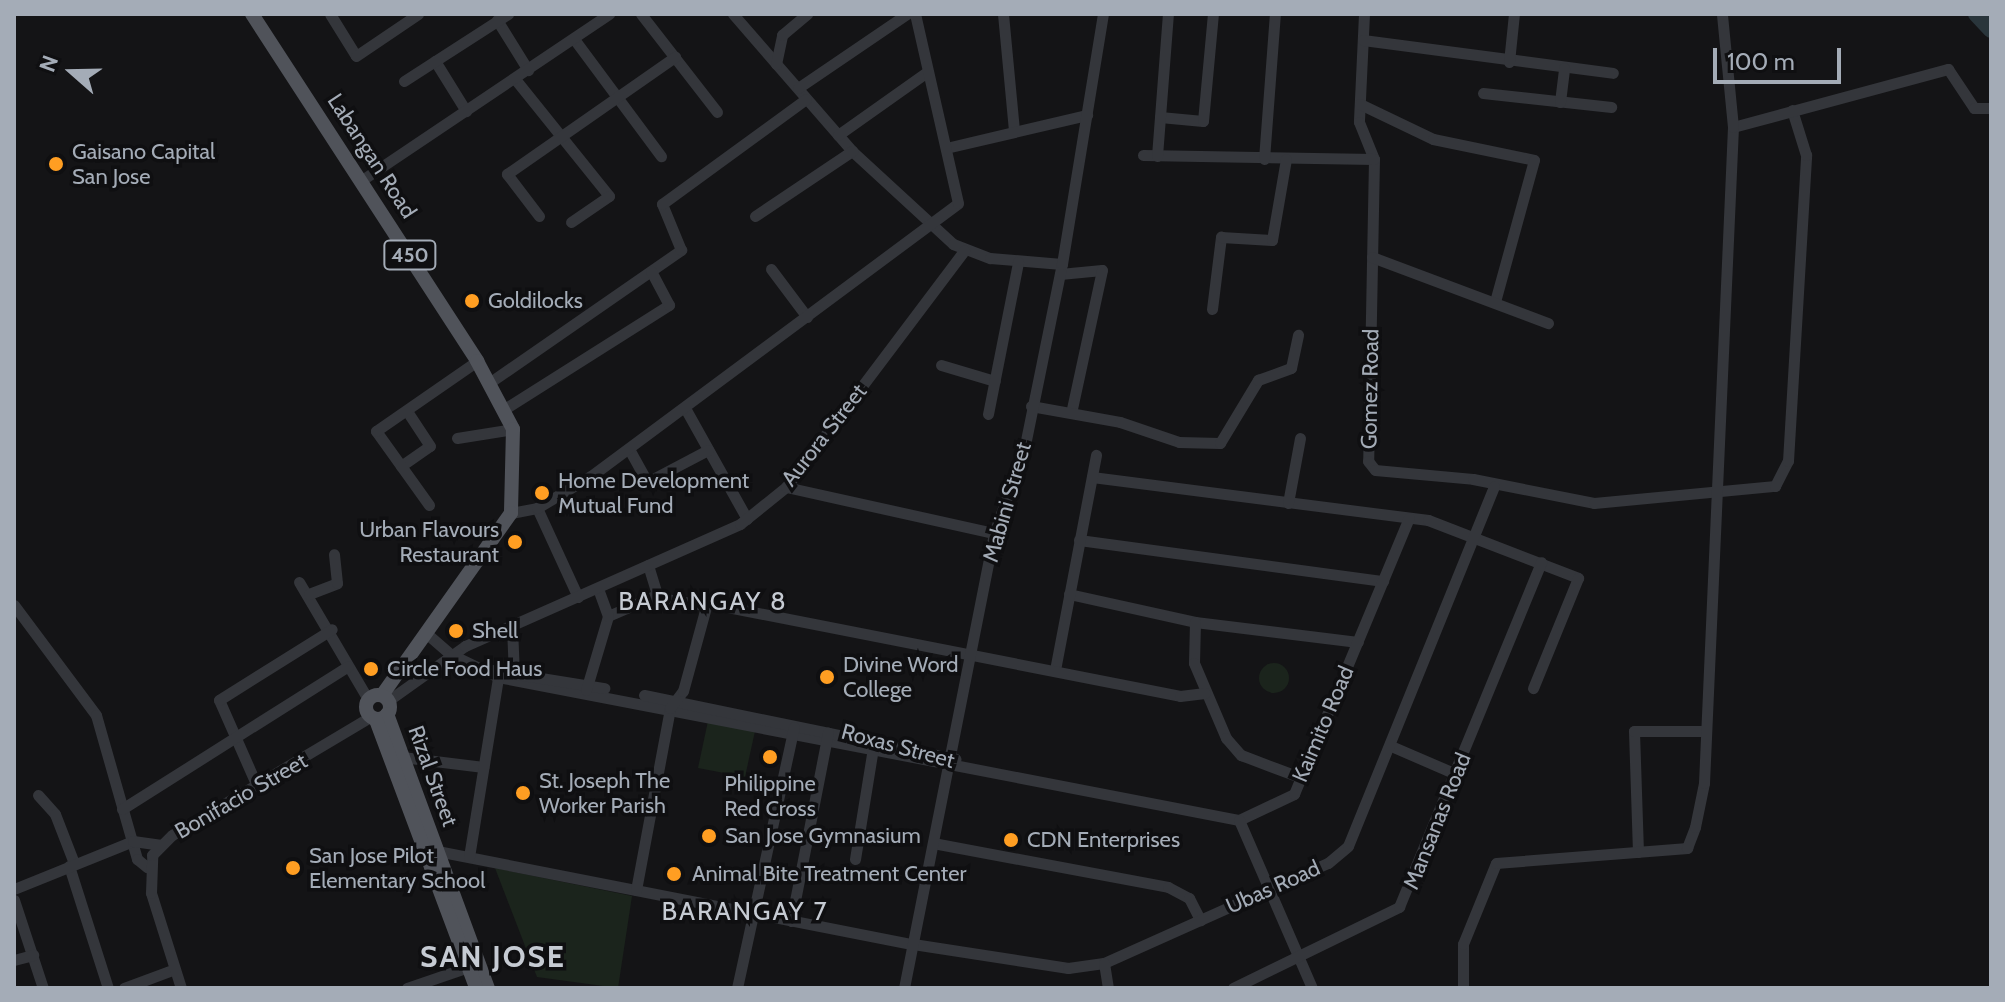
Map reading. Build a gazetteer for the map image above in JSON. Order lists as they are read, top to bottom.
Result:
{
  "streets": {
    "main road": ["Labangan Road", "450", "Rizal Street"],
    "street": [
      "Gomez Road",
      "Aurora Street",
      "Mabini Street",
      "Kaimito Road",
      "Roxas Street",
      "Bonifacio Street",
      "Mansanas Road",
      "Ubas Road"
    ]
  },
  "crossings": [
    ["Gomez Road", "Ubas Road"],
    ["Aurora Street", "Roxas Street"],
    ["Aurora Street", "Rizal Street"],
    ["Aurora Street", "Bonifacio Street"],
    ["Mabini Street", "Roxas Street"],
    ["Mabini Street", "Ubas Road"],
    ["Kaimito Road", "Roxas Street"],
    ["Rizal Street", "Bonifacio Street"],
    ["Rizal Street", "Ubas Road"]
  ],
  "districts": ["BARANGAY 8", "BARANGAY 7", "SAN JOSE"],
  "places": [
    "Gaisano Capital San Jose",
    "Goldilocks",
    "Home Development Mutual Fund",
    "Urban Flavours Restaurant",
    "Shell",
    "Circle Food Haus",
    "Divine Word College",
    "Philippine Red Cross",
    "St. Joseph The Worker Parish",
    "San Jose Gymnasium",
    "CDN Enterprises",
    "San Jose Pilot Elementary School",
    "Animal Bite Treatment Center"
  ],
  "scale_bar": "100 m",
  "north": "left"
}
